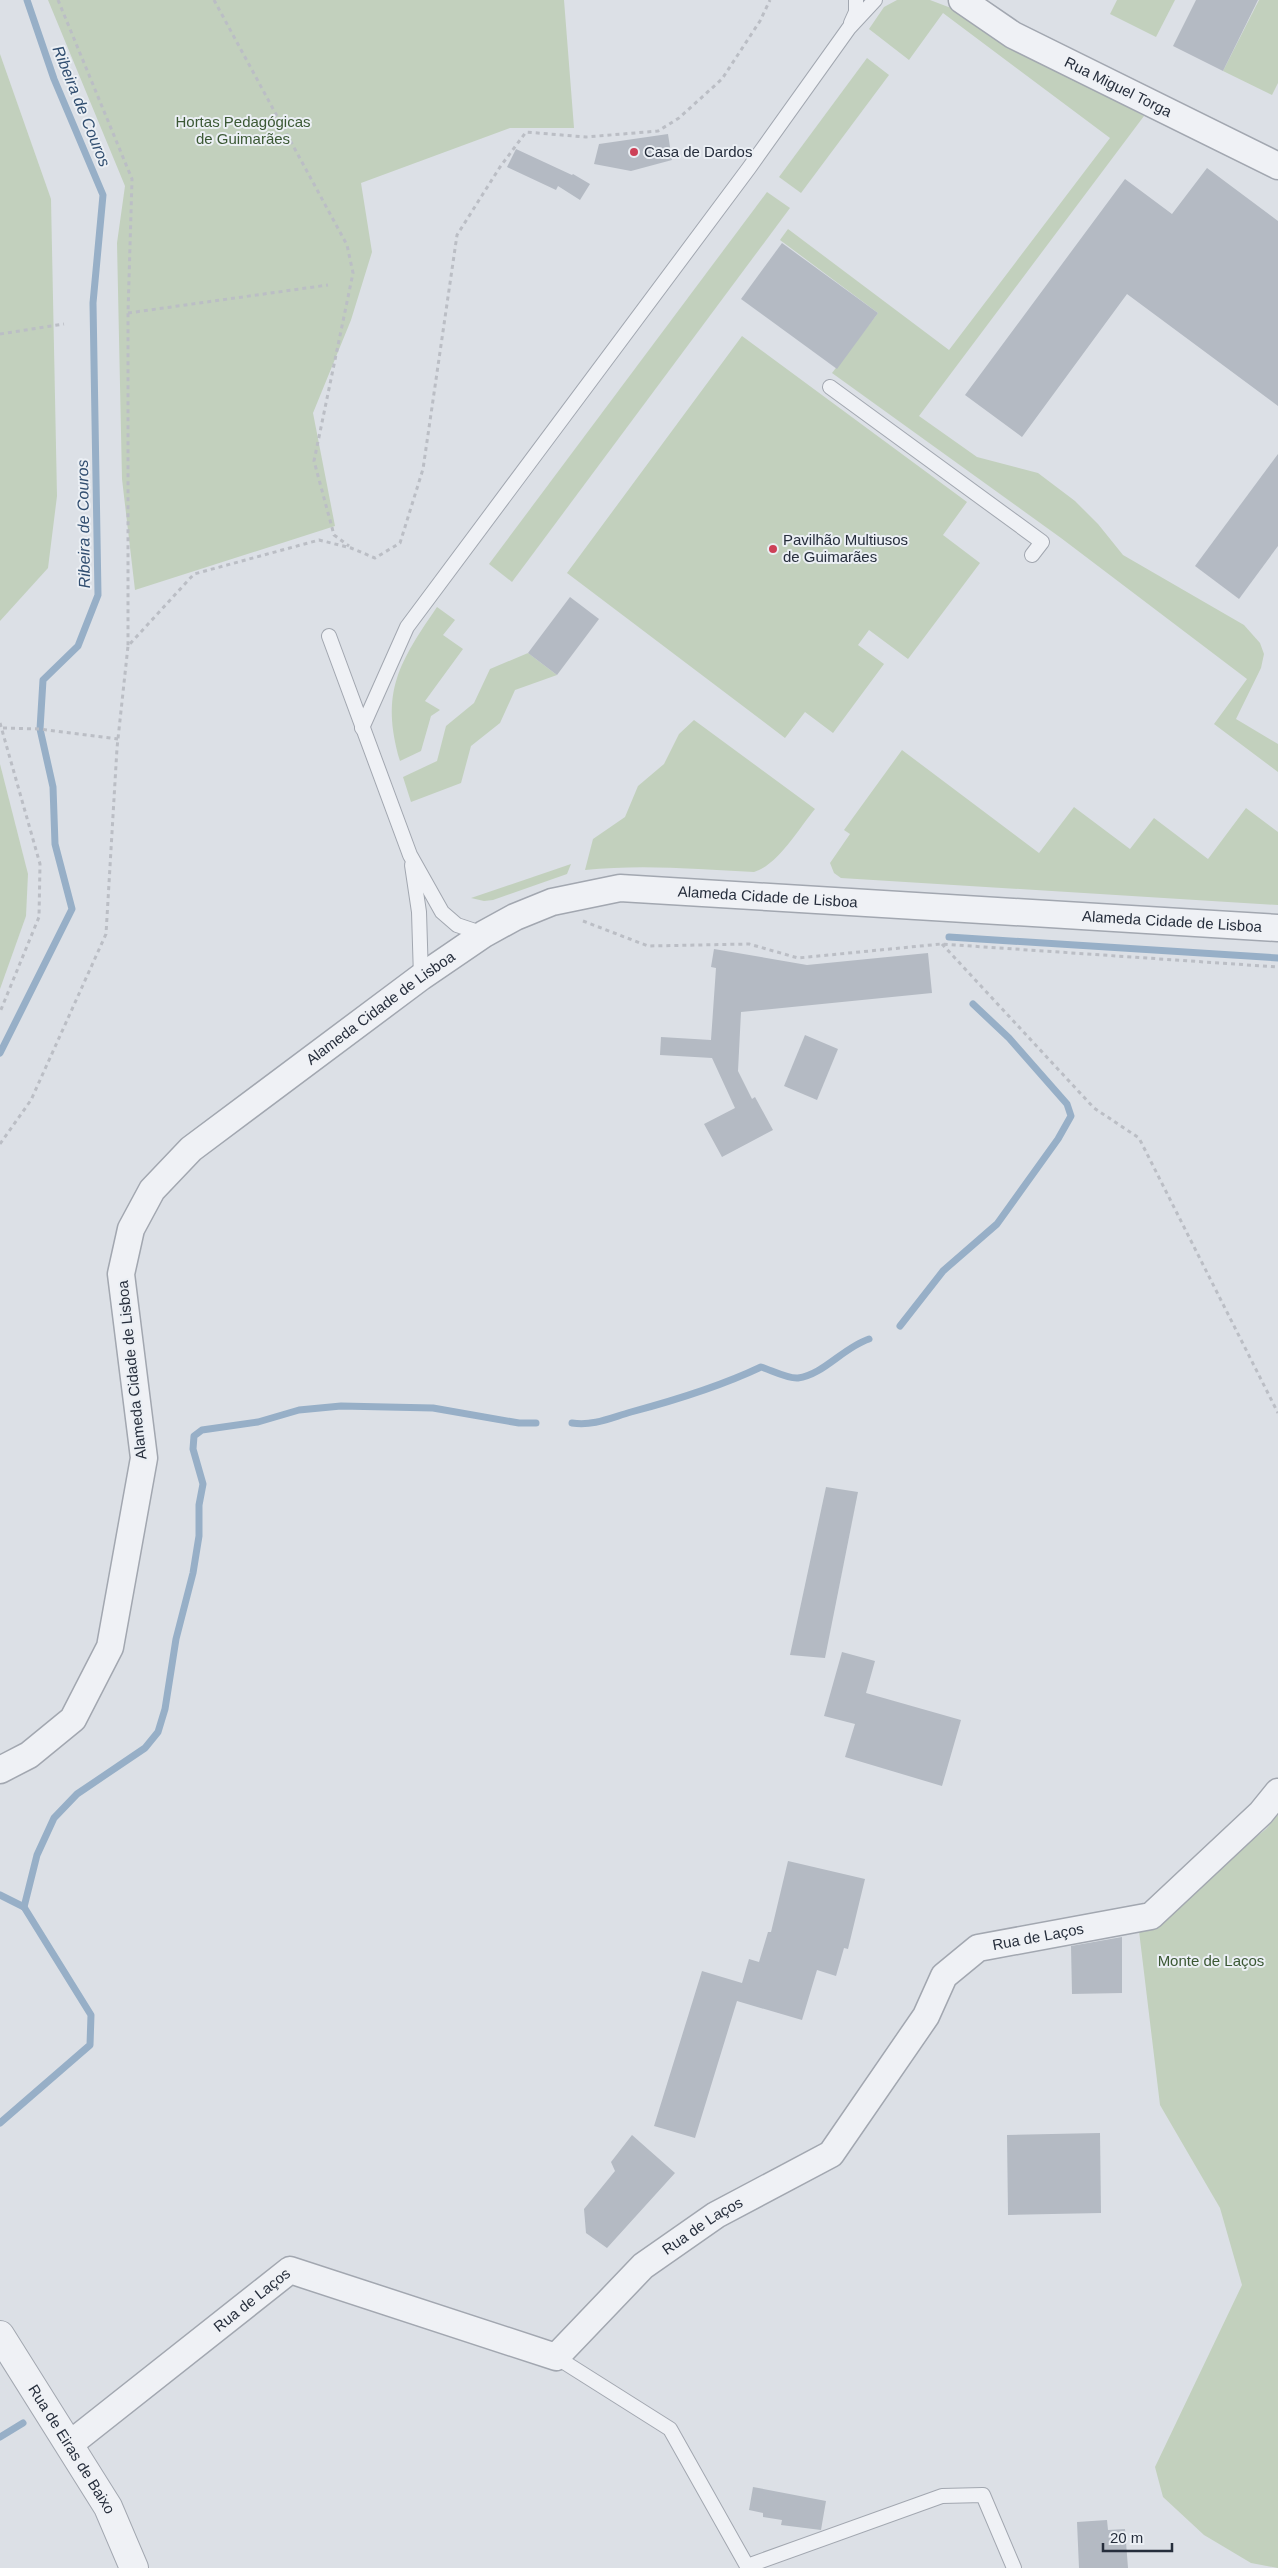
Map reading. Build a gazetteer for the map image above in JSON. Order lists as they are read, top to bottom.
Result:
{
  "streets": {
    "street": [
      "Rua Miguel Torga",
      "Alameda Cidade de Lisboa",
      "Rua de Laços",
      "Rua de Eiras de Baixo"
    ]
  },
  "crossings": [
    ["Rua de Laços", "Rua de Eiras de Baixo"]
  ],
  "water": ["Ribeira de Couros"],
  "parks": ["Hortas Pedagógicas de Guimarães", "Monte de Laços"],
  "places": ["Casa de Dardos", "Pavilhão Multiusos de Guimarães"],
  "scale_bar": "20 m"
}
